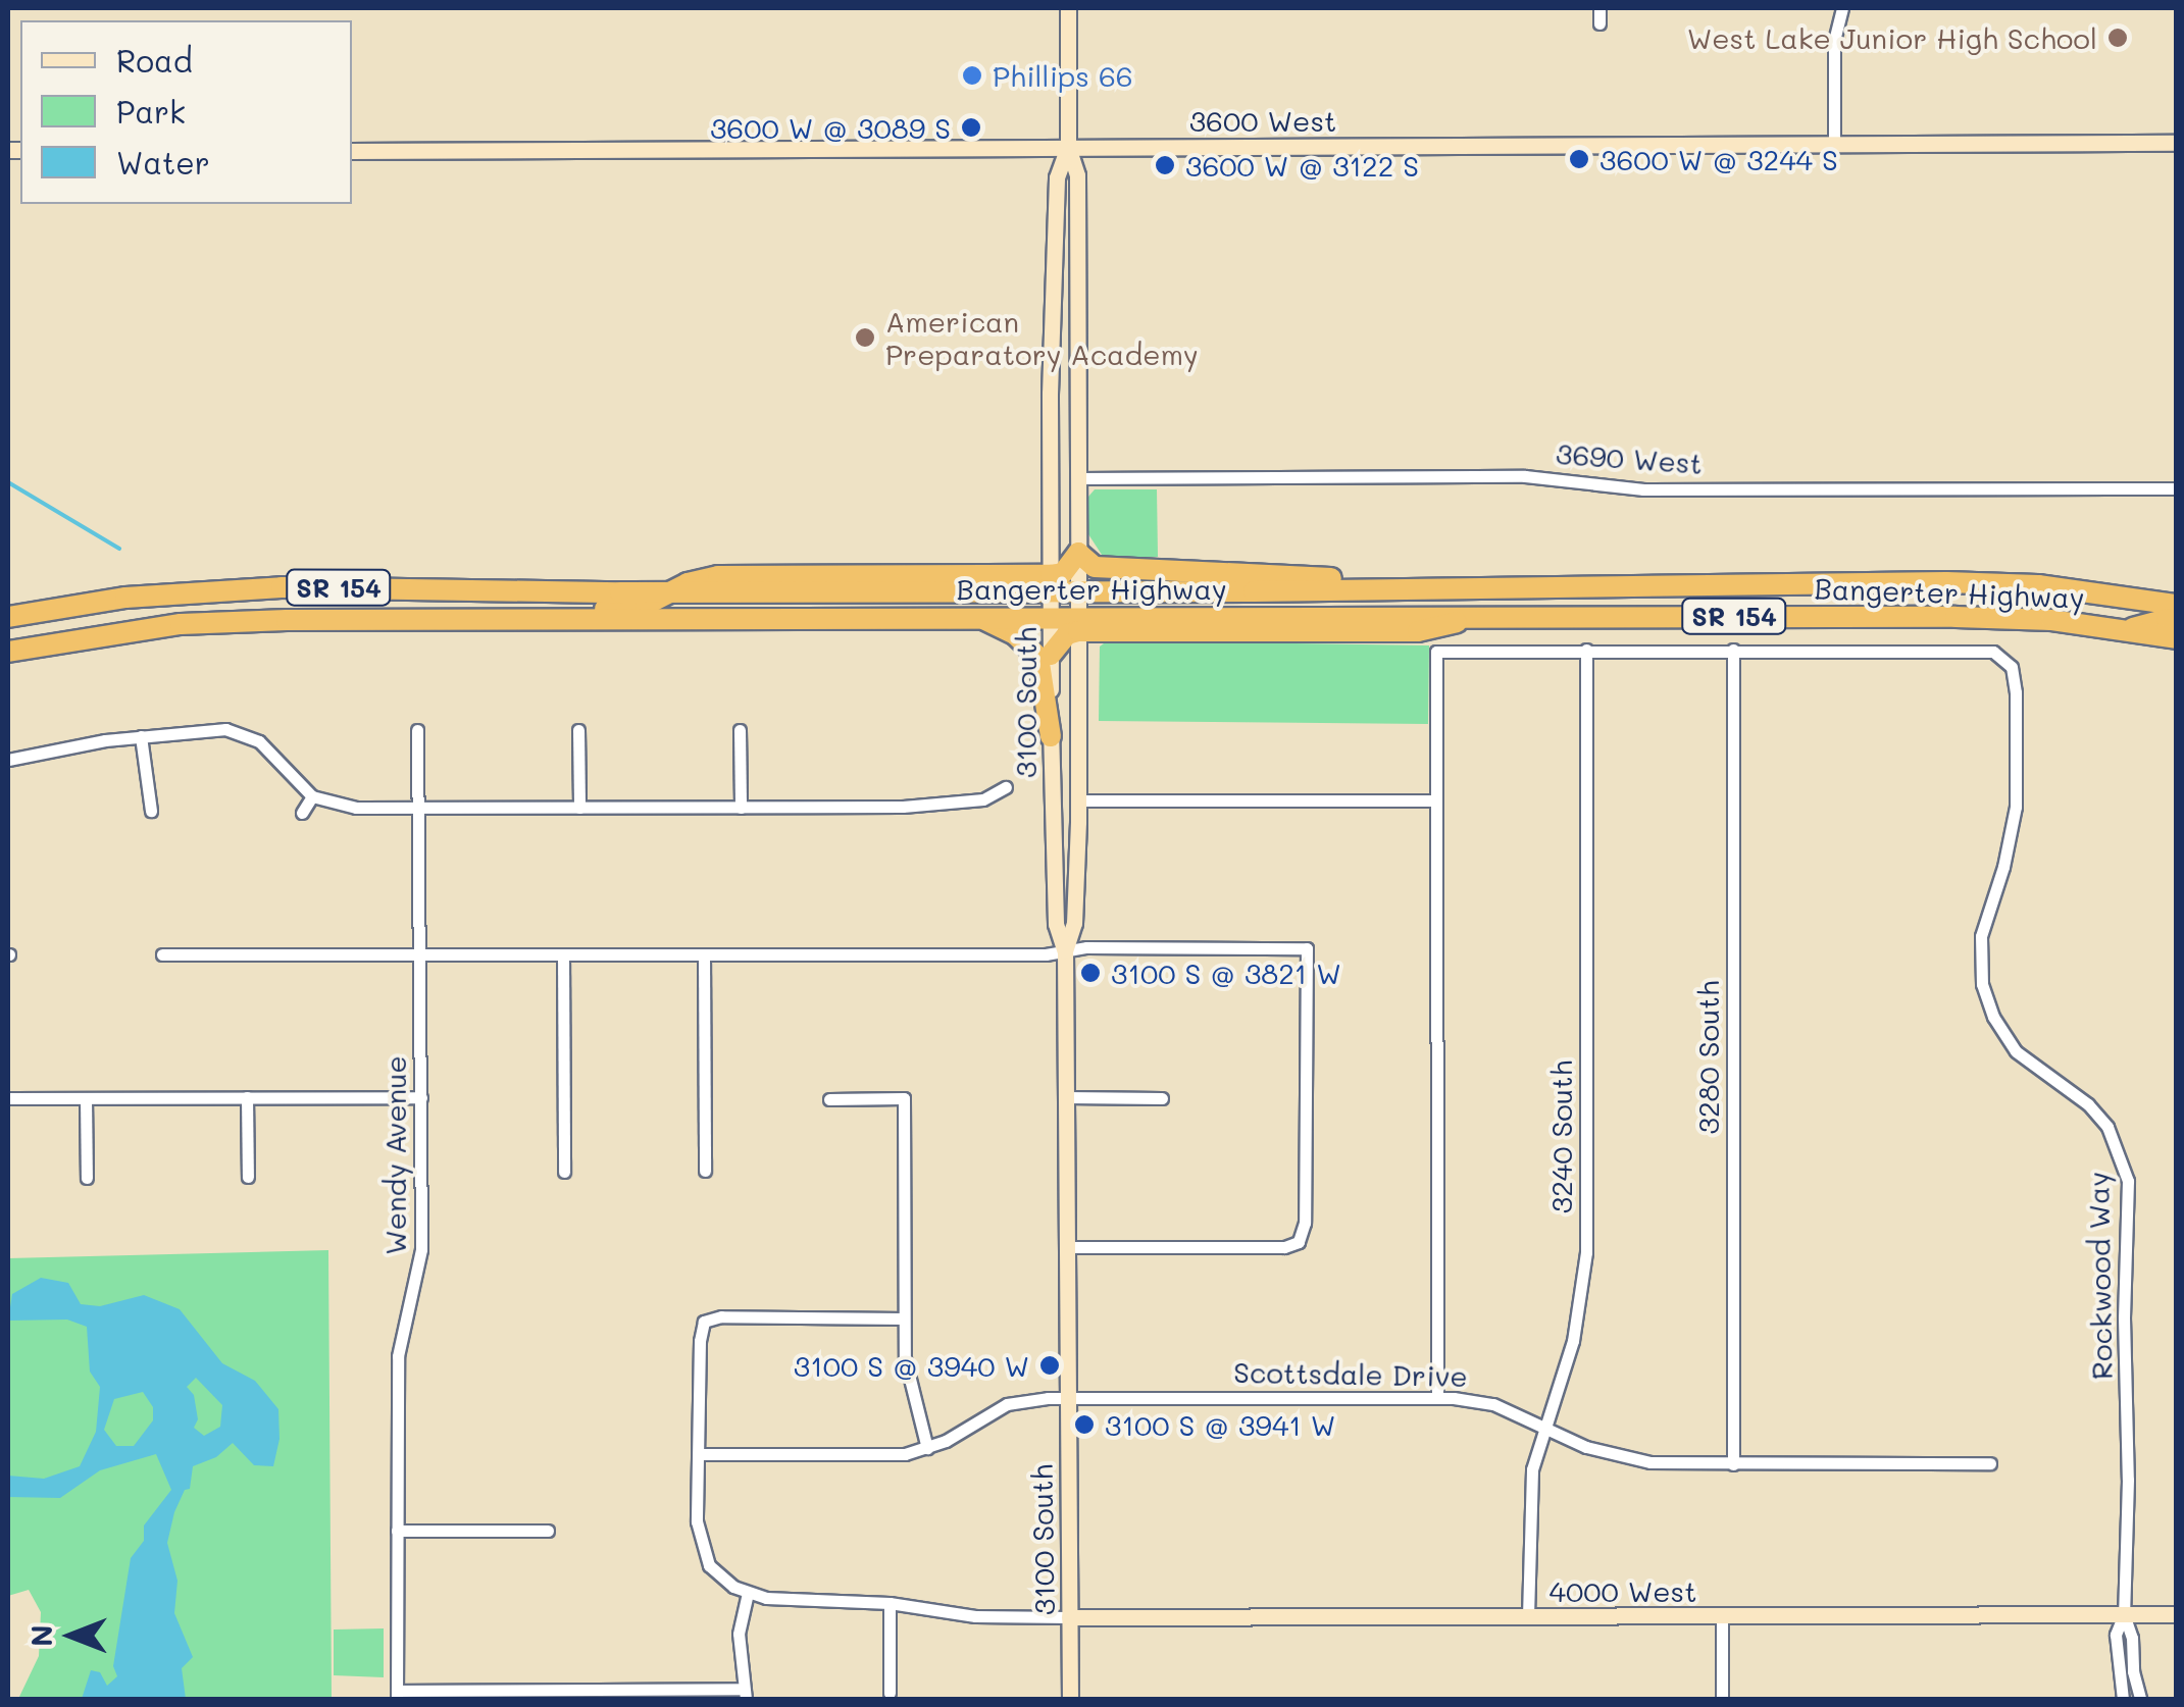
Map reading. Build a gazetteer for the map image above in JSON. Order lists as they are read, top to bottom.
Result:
{
  "streets": {
    "highway": ["SR 154", "Bangerter Highway"],
    "street": [
      "3600 West",
      "3690 West",
      "3100 South",
      "3280 South",
      "3240 South",
      "Wendy Avenue",
      "Rockwood Way",
      "Scottsdale Drive",
      "4000 West"
    ]
  },
  "crossings": [
    ["3600 West", "3100 South"],
    ["3690 West", "3100 South"],
    ["SR 154", "Bangerter Highway"],
    ["Bangerter Highway", "3100 South"],
    ["3100 South", "Scottsdale Drive"],
    ["3100 South", "4000 West"],
    ["3280 South", "Rockwood Way"],
    ["3280 South", "Scottsdale Drive"],
    ["3240 South", "Scottsdale Drive"],
    ["3240 South", "4000 West"],
    ["Rockwood Way", "4000 West"]
  ],
  "places": [
    "West Lake Junior High School",
    "Phillips 66",
    "3600 W @ 3089 S",
    "3600 W @ 3244 S",
    "3600 W @ 3122 S",
    "American Preparatory Academy",
    "3100 S @ 3821 W",
    "3100 S @ 3940 W",
    "3100 S @ 3941 W"
  ],
  "legend": ["Road", "Park", "Water"],
  "north": "left"
}
